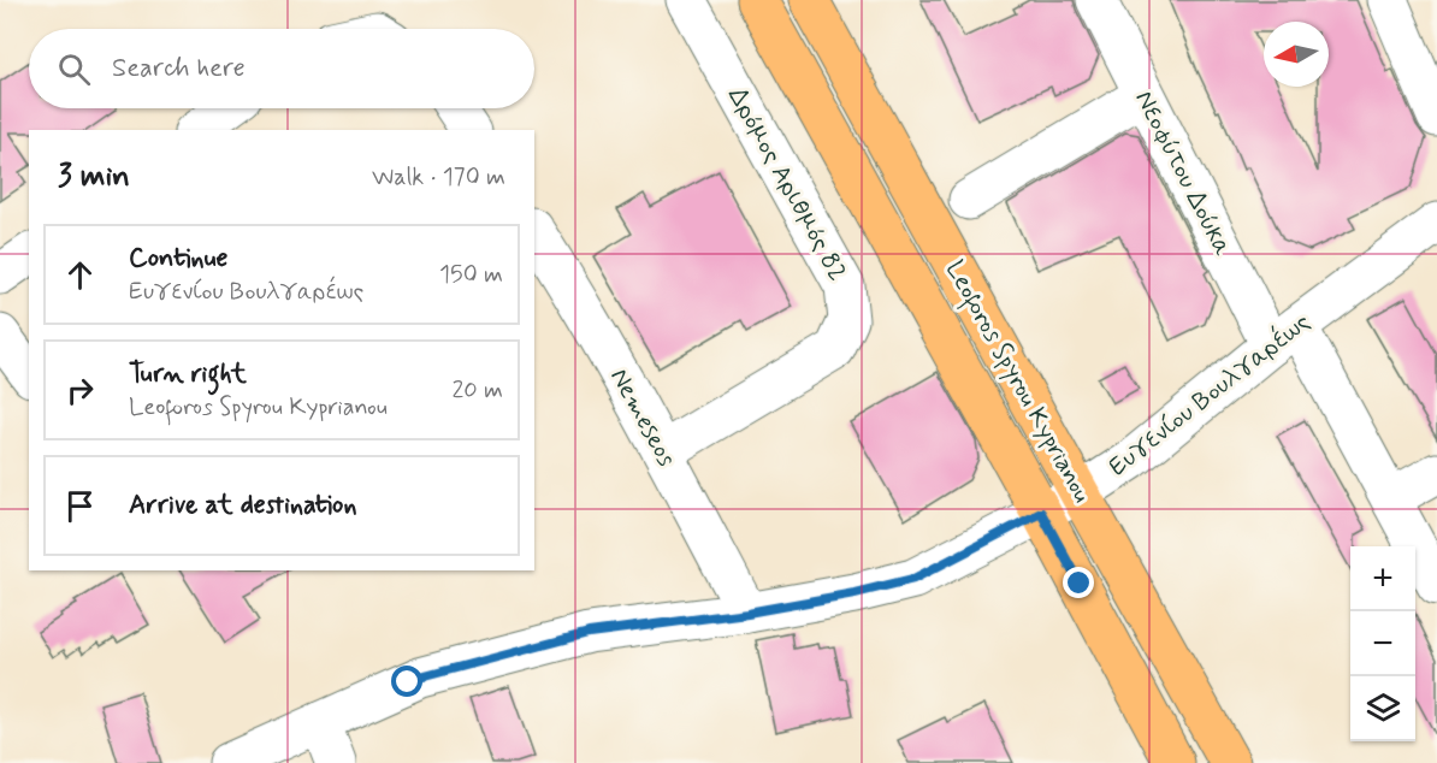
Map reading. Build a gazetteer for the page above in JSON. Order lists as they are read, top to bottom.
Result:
{
  "streets": {
    "main road": ["Leoforos Spyrou Kyprianou"],
    "street": [
      "Νεοφύτου Δούκα",
      "Δρόμος Αριθμός 82",
      "Ευγενίου Βουλγαρέως",
      "Nemeseos"
    ]
  },
  "crossings": [
    ["Νεοφύτου Δούκα", "Ευγενίου Βουλγαρέως"],
    ["Δρόμος Αριθμός 82", "Nemeseos"],
    ["Leoforos Spyrou Kyprianou", "Ευγενίου Βουλγαρέως"],
    ["Ευγενίου Βουλγαρέως", "Nemeseos"]
  ],
  "north": "left",
  "page": {
    "search": "Search here",
    "heading": ["3 min", "Walk · 170 m"],
    "list": [
      ["Continue", "Ευγενίου Βουλγαρέως", "150 m"],
      ["Turn right", "Leoforos Spyrou Kyprianou", "20 m"],
      "Arrive at destination"
    ],
    "map_buttons": ["+", "−"]
  }
}
